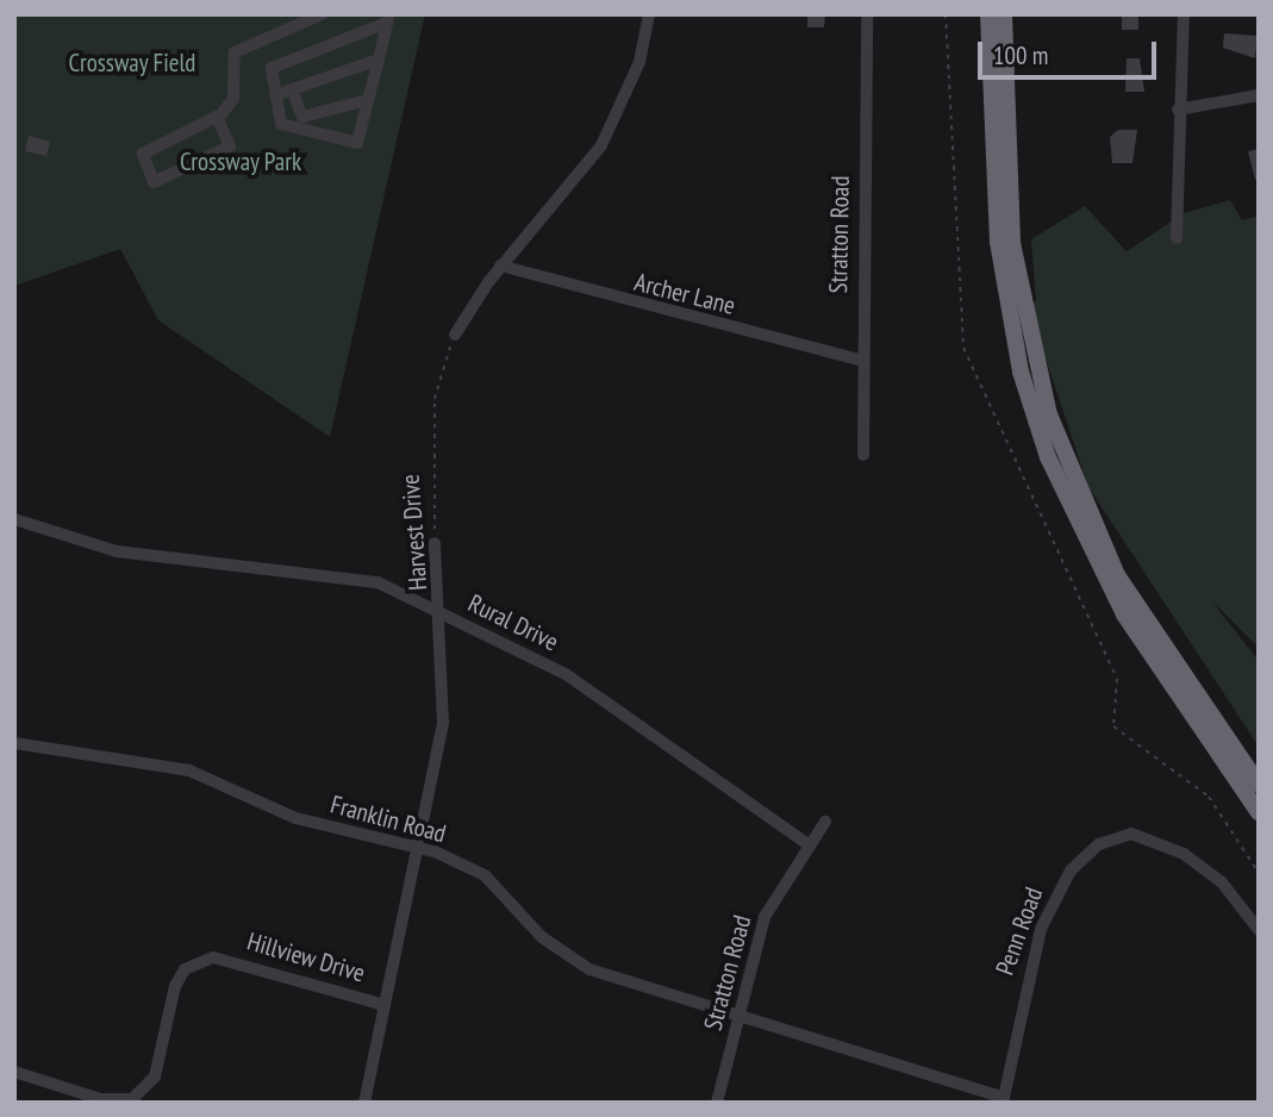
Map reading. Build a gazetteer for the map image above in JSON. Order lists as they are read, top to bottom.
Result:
{
  "streets": {
    "street": [
      "Stratton Road",
      "Archer Lane",
      "Harvest Drive",
      "Rural Drive",
      "Franklin Road",
      "Penn Road",
      "Hillview Drive"
    ]
  },
  "crossings": [
    ["Stratton Road", "Archer Lane"],
    ["Stratton Road", "Rural Drive"],
    ["Stratton Road", "Franklin Road"],
    ["Harvest Drive", "Rural Drive"],
    ["Harvest Drive", "Franklin Road"],
    ["Harvest Drive", "Hillview Drive"],
    ["Franklin Road", "Penn Road"]
  ],
  "parks": ["Crossway Field", "Crossway Park"],
  "scale_bar": "100 m"
}
